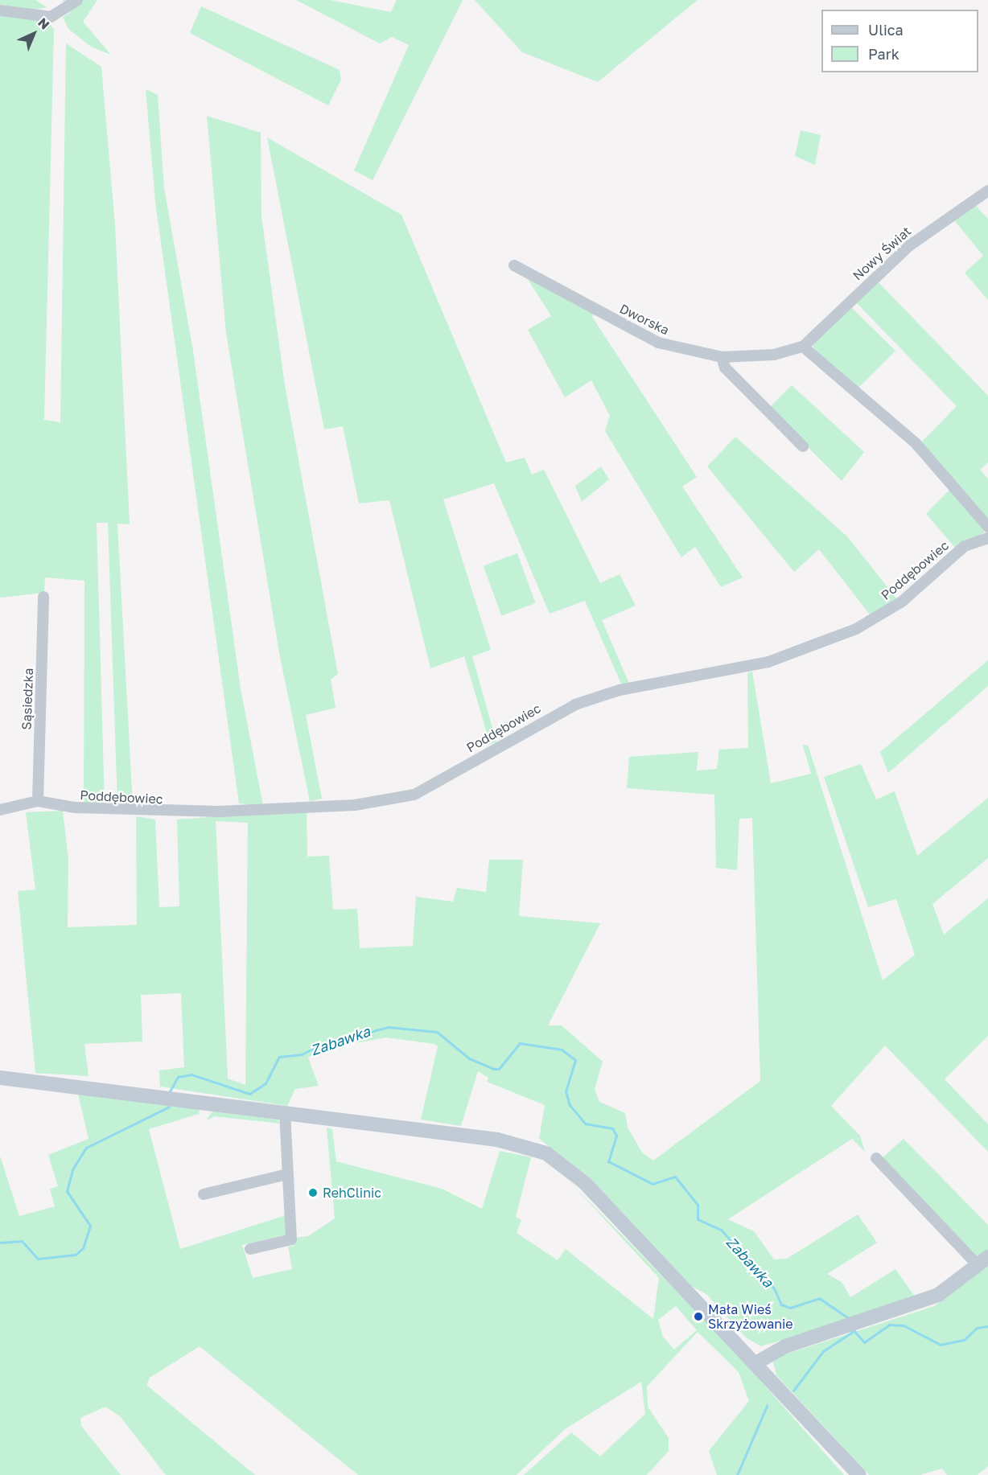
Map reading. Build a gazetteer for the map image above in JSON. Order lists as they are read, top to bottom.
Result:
{
  "streets": {
    "street": [
      "Nowy Świat",
      "Dworska",
      "Poddębowiec",
      "Sąsiedzka"
    ]
  },
  "crossings": [
    ["Nowy Świat", "Dworska"],
    ["Poddębowiec", "Sąsiedzka"]
  ],
  "water": ["Zabawka"],
  "places": ["RehClinic", "Mała Wieś Skrzyżowanie"],
  "legend": ["Ulica", "Park"],
  "north": "top right"
}
